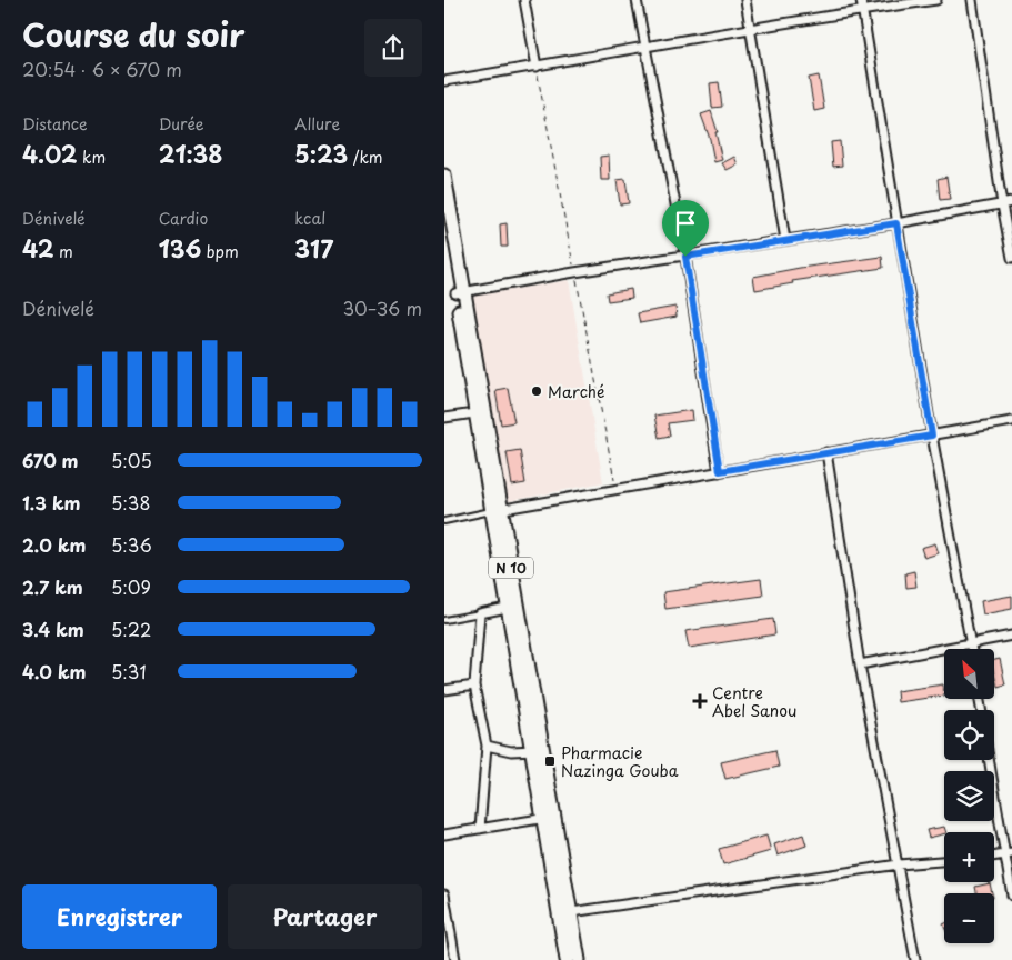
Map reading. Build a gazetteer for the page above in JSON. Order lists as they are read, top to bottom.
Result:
{
  "streets": {
    "main road": ["N 10"]
  },
  "places": {
    "other": ["Marché"],
    "health": ["Centre Abel Sanou"],
    "transit": ["Pharmacie Nazinga Gouba"]
  },
  "north": "top left",
  "page": {
    "heading": ["Course du soir", "20:54 · 6 × 670 m"],
    "stats": [
      ["Distance", "4.02 km"],
      ["Durée", "21:38"],
      ["Allure", "5:23 /km"],
      ["Dénivelé", "42 m"],
      ["Cardio", "136 bpm"],
      ["kcal", "317"]
    ],
    "chart": ["Dénivelé", "30–36 m"],
    "list": [
      {
        "name": "670 m",
        "note": "5:05"
      },
      {
        "name": "1.3 km",
        "note": "5:38"
      },
      {
        "name": "2.0 km",
        "note": "5:36"
      },
      {
        "name": "2.7 km",
        "note": "5:09"
      },
      {
        "name": "3.4 km",
        "note": "5:22"
      },
      {
        "name": "4.0 km",
        "note": "5:31"
      }
    ],
    "map_buttons": ["+", "−"],
    "buttons": ["Enregistrer", "Partager"]
  }
}
